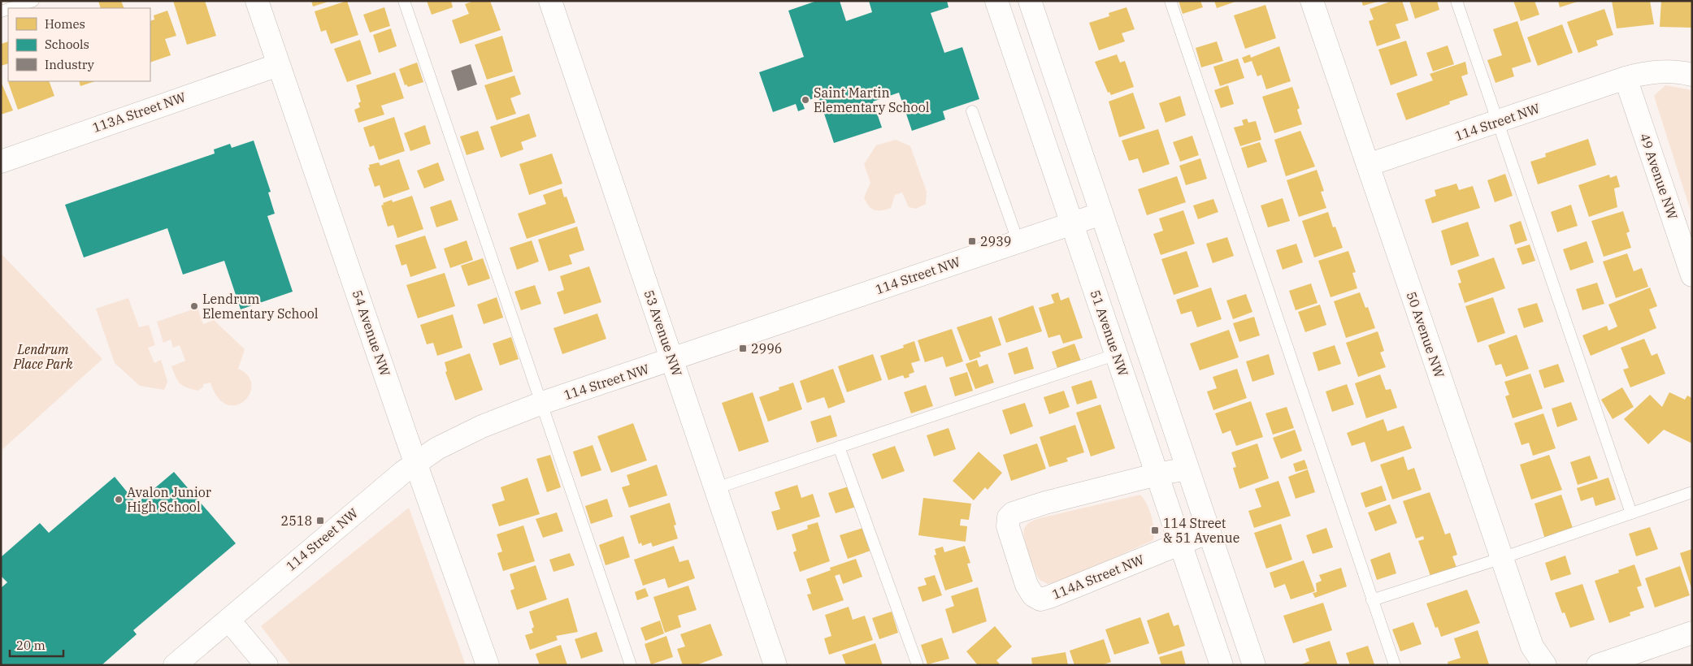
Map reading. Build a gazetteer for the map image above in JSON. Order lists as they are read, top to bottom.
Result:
{
  "streets": {
    "street": [
      "113A Street NW",
      "114 Street NW",
      "49 Avenue NW",
      "54 Avenue NW",
      "53 Avenue NW",
      "51 Avenue NW",
      "50 Avenue NW",
      "114A Street NW"
    ]
  },
  "crossings": [
    ["113A Street NW", "54 Avenue NW"],
    ["114 Street NW", "49 Avenue NW"],
    ["114 Street NW", "54 Avenue NW"],
    ["114 Street NW", "53 Avenue NW"],
    ["114 Street NW", "51 Avenue NW"],
    ["114 Street NW", "50 Avenue NW"],
    ["51 Avenue NW", "114A Street NW"]
  ],
  "parks": ["Lendrum Place Park"],
  "places": {
    "other": ["Saint Martin Elementary School", "Lendrum Elementary School", "Avalon Junior High School"],
    "transit": [
      "2939",
      "2996",
      "2518",
      "114 Street & 51 Avenue"
    ]
  },
  "legend": ["Homes", "Schools", "Industry"],
  "scale_bar": "20 m"
}
